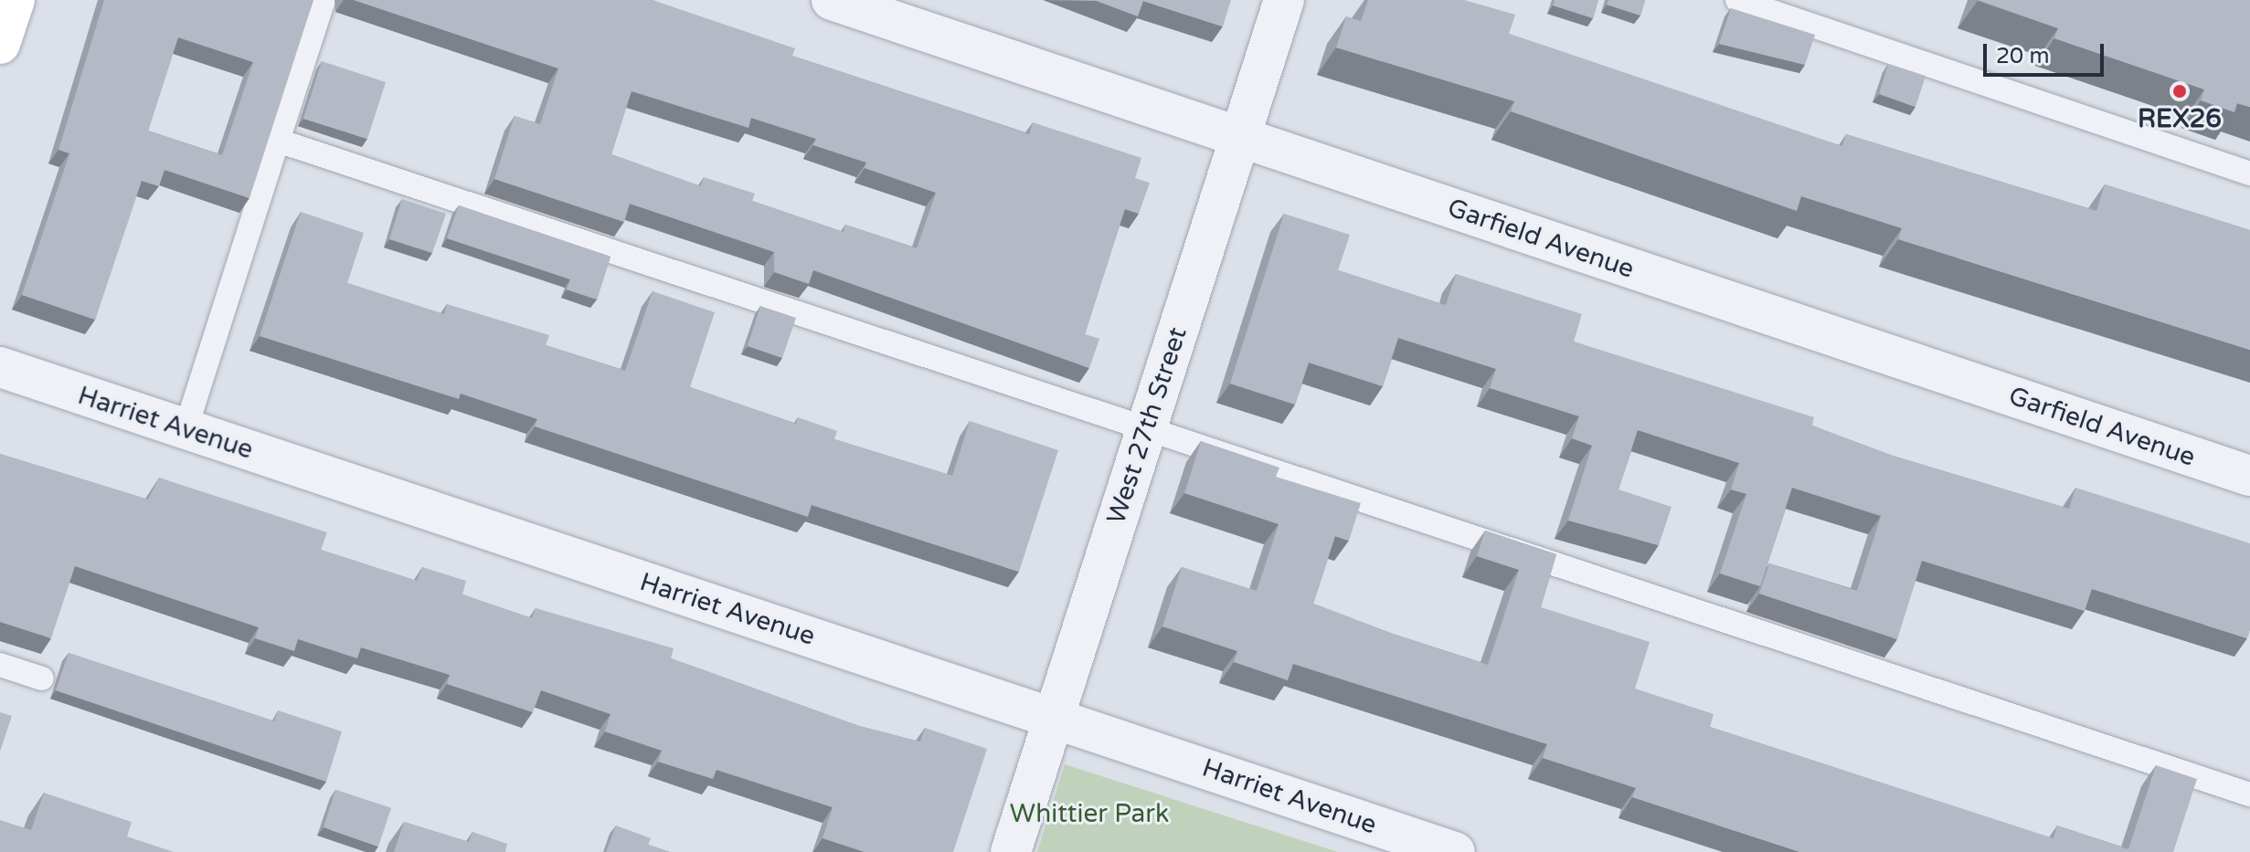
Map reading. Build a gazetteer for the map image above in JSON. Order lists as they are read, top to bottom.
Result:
{
  "streets": {
    "street": ["Garfield Avenue", "Harriet Avenue", "West 27th Street"]
  },
  "crossings": [
    ["Garfield Avenue", "West 27th Street"],
    ["Harriet Avenue", "West 27th Street"]
  ],
  "parks": ["Whittier Park"],
  "places": ["REX26"],
  "scale_bar": "20 m"
}
